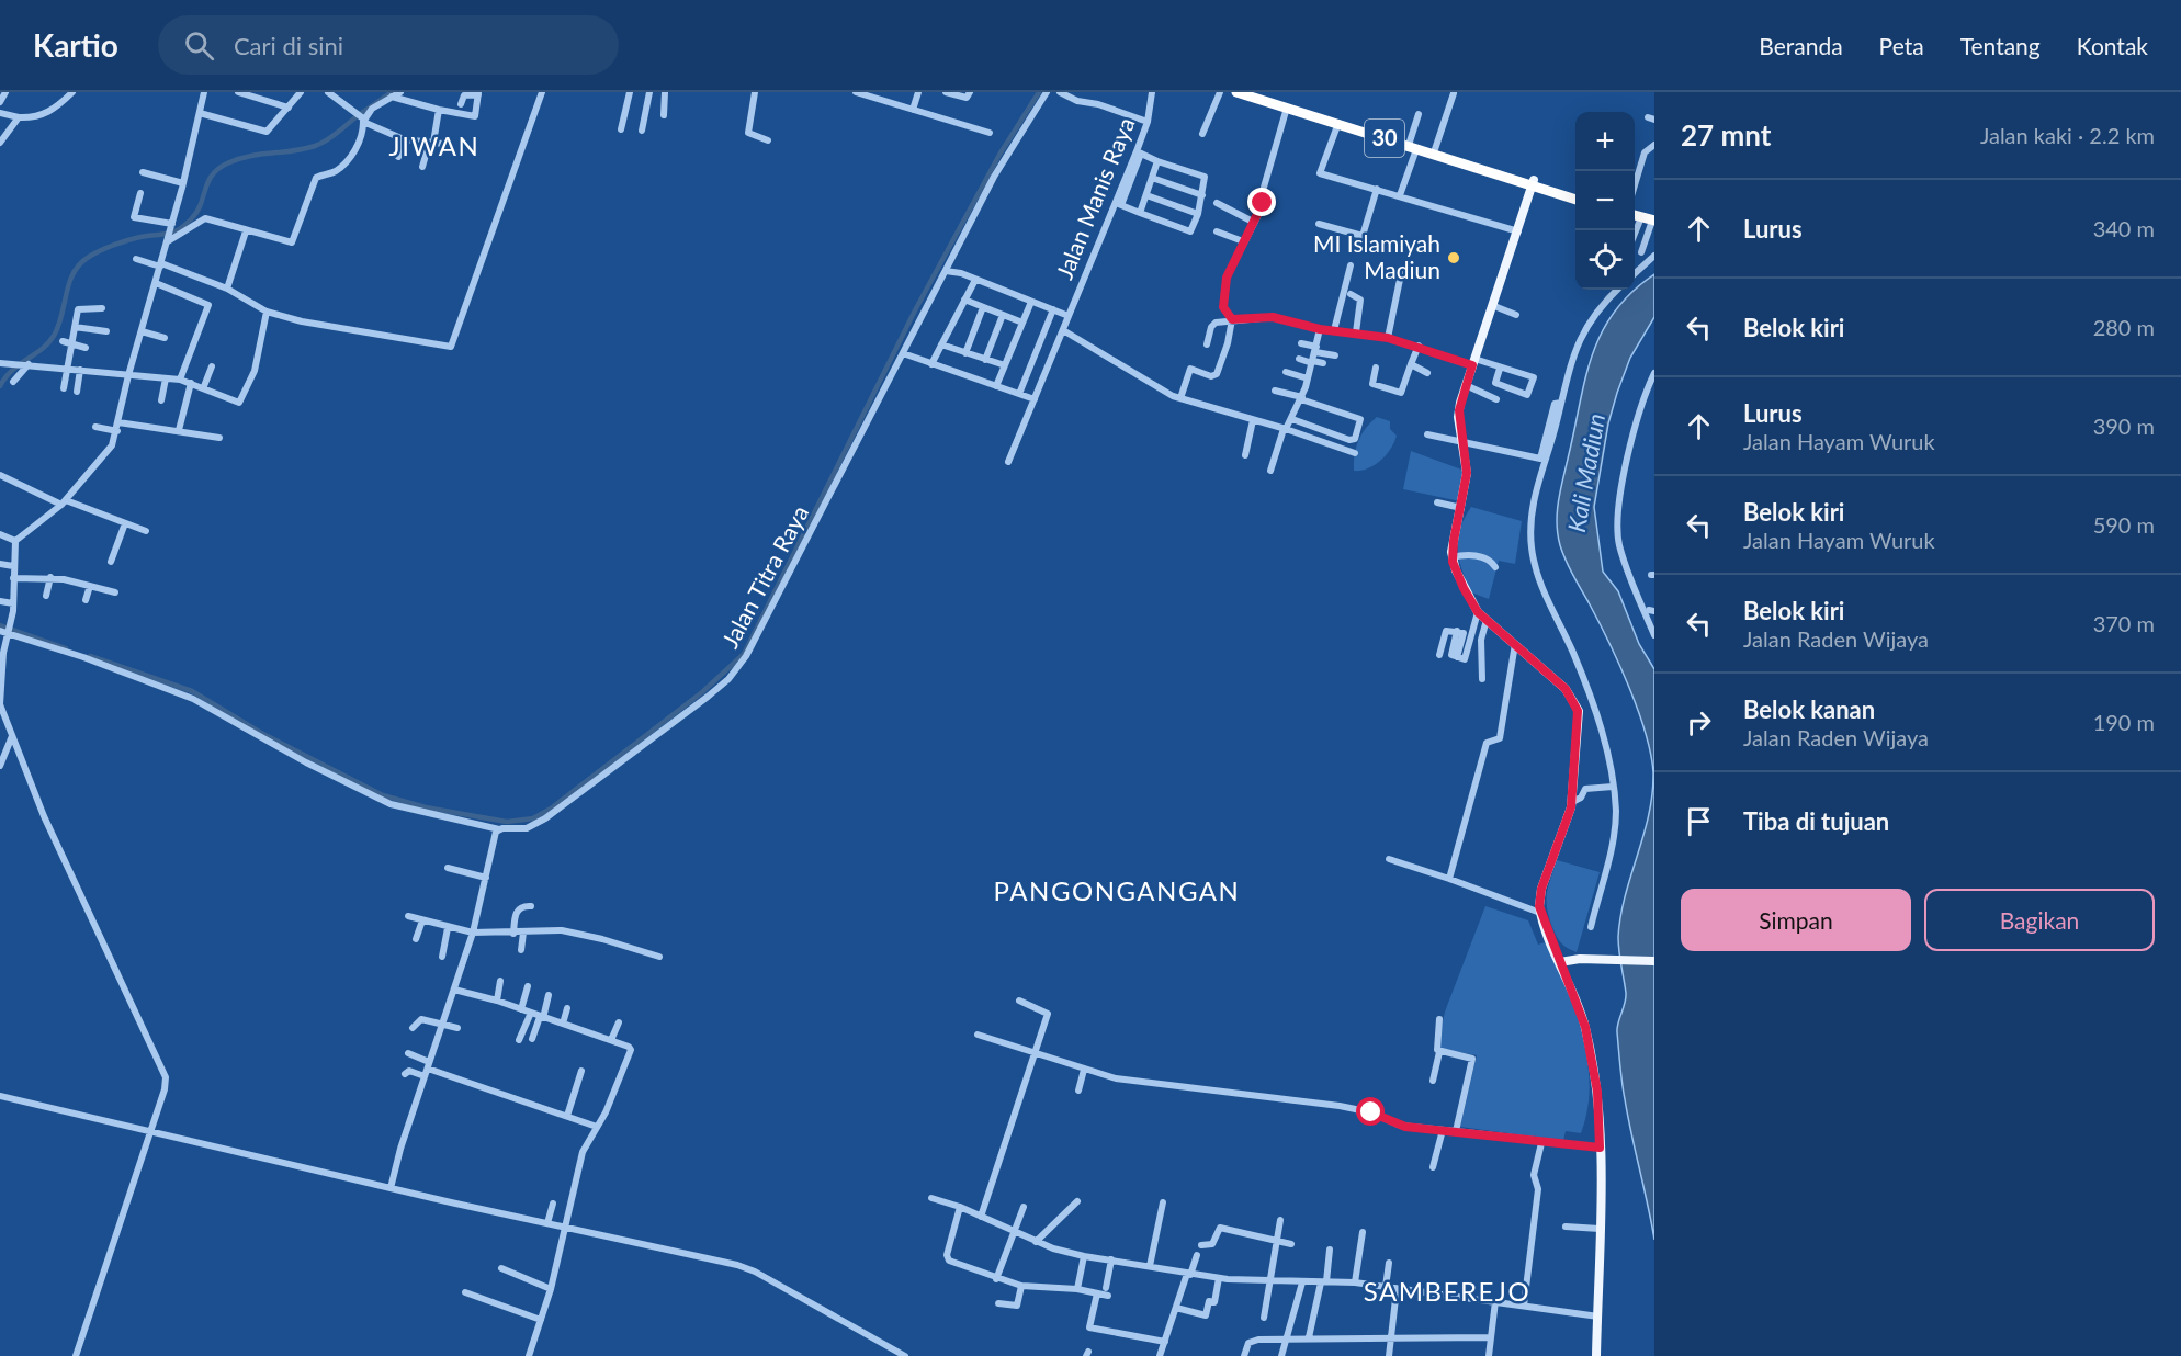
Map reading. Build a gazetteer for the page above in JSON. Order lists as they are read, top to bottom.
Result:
{
  "streets": {
    "highway": ["30"],
    "street": ["Jalan Manis Raya", "Jalan Titra Raya"]
  },
  "districts": ["JIWAN", "PANGONGANGAN", "SAMBEREJO"],
  "water": ["Kali Madiun"],
  "places": ["MI Islamiyah Madiun"],
  "page": {
    "header": "Kartio",
    "search": "Cari di sini",
    "nav": [
      "Beranda",
      "Peta",
      "Tentang",
      "Kontak"
    ],
    "heading": ["27 mnt", "Jalan kaki · 2.2 km"],
    "map_buttons": ["+", "−"],
    "list": [
      ["Lurus", "340 m"],
      ["Belok kiri", "280 m"],
      ["Lurus", "Jalan Hayam Wuruk", "390 m"],
      ["Belok kiri", "Jalan Hayam Wuruk", "590 m"],
      ["Belok kiri", "Jalan Raden Wijaya", "370 m"],
      ["Belok kanan", "Jalan Raden Wijaya", "190 m"],
      "Tiba di tujuan"
    ],
    "buttons": ["Simpan", "Bagikan"]
  }
}
